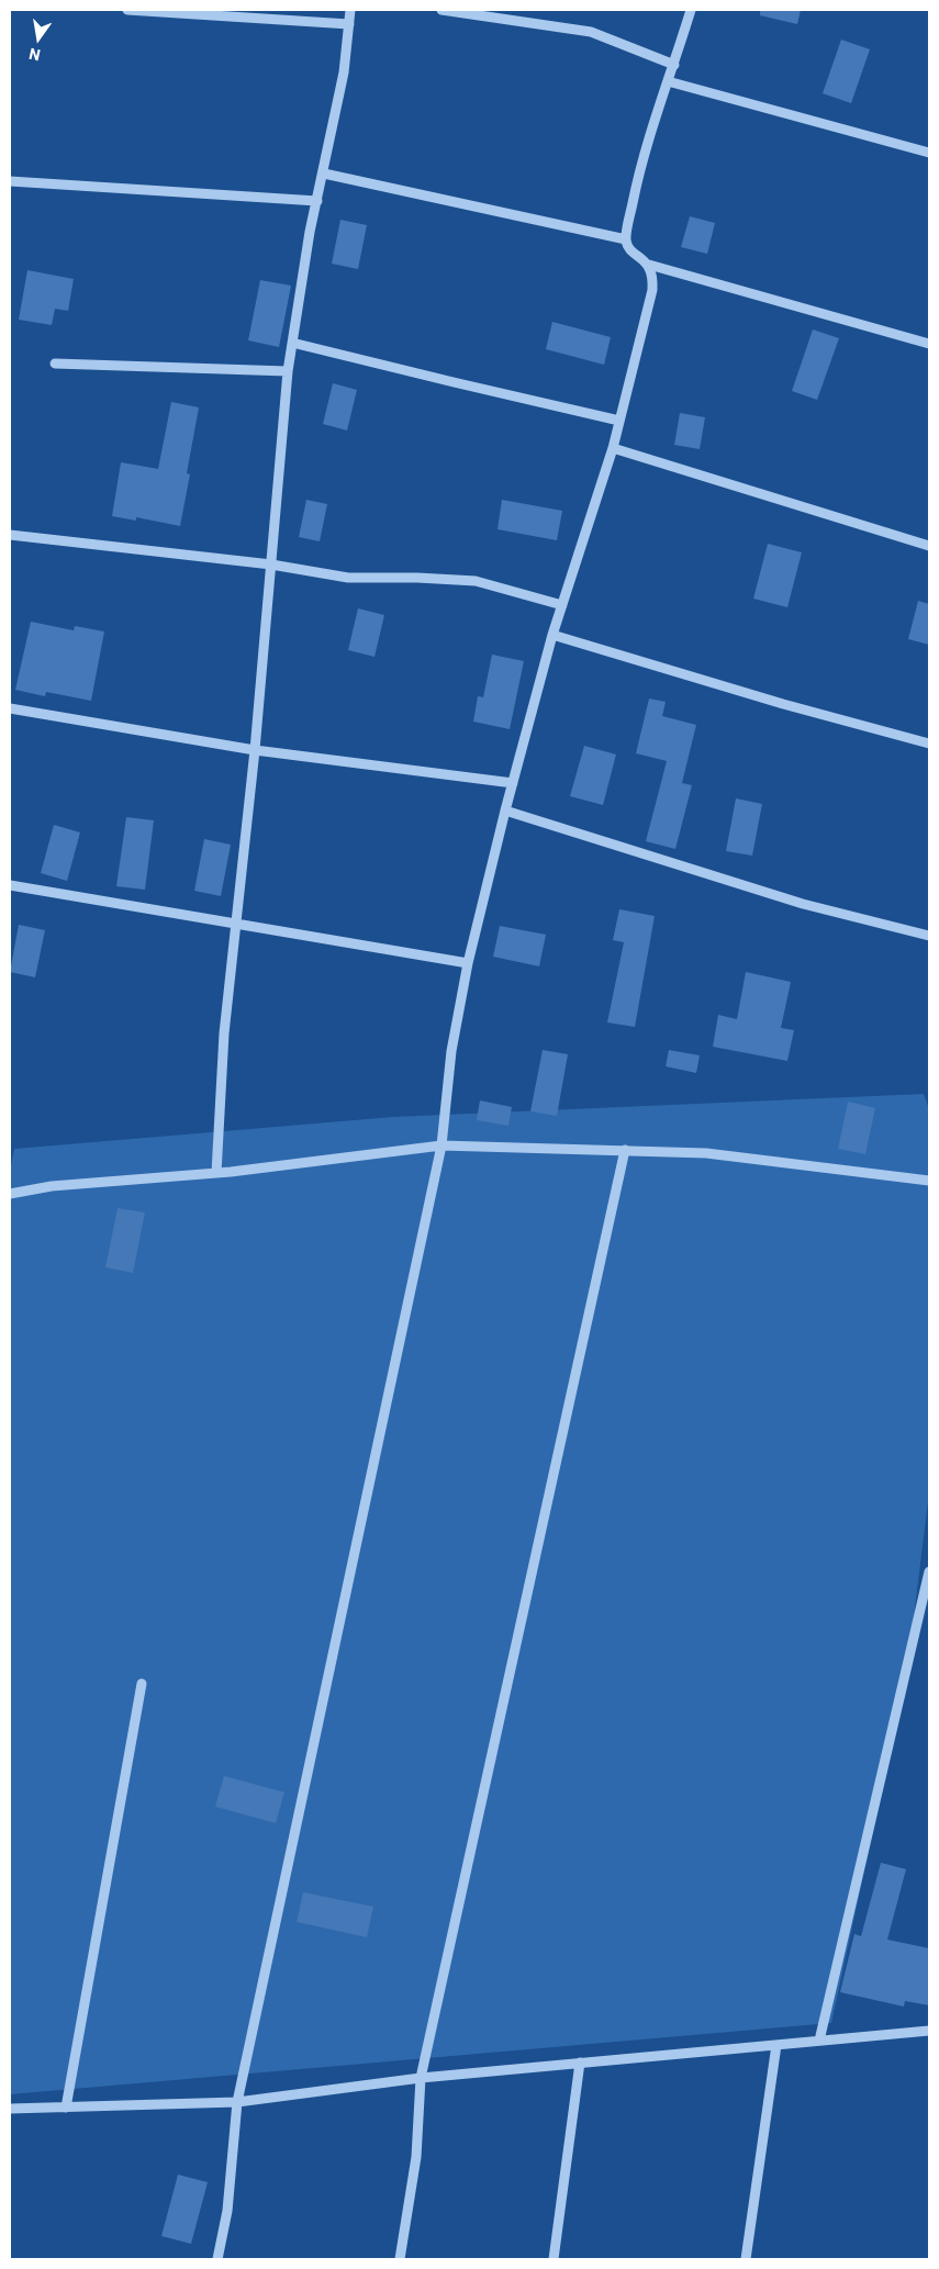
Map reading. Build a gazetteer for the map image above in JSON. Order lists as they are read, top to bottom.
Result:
{
  "north": "bottom"
}
